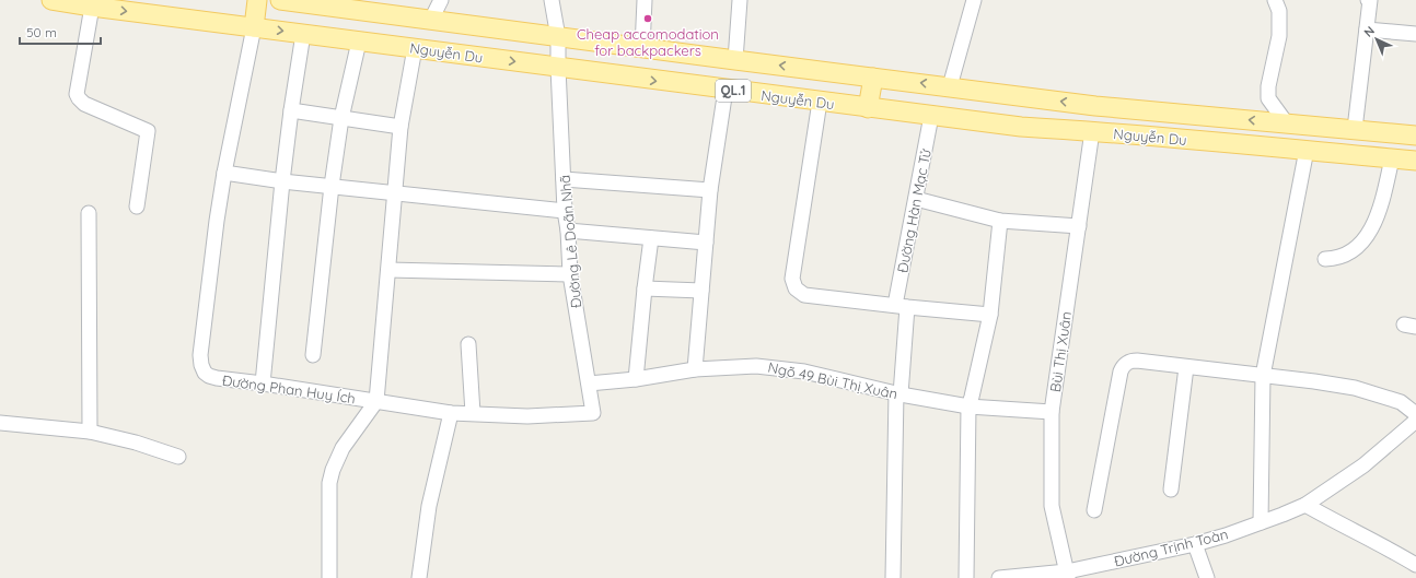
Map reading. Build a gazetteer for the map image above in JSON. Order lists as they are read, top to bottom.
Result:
{
  "streets": {
    "main road": ["Nguyễn Du", "QL.1"],
    "street": [
      "Đường Hàn Mạc Tử",
      "Đường Lê Doãn Nhã",
      "Bùi Thị Xuân",
      "Ngõ 49 Bùi Thị Xuân",
      "Đường Phan Huy Ích",
      "Đường Trịnh Toàn"
    ]
  },
  "crossings": [
    ["Nguyễn Du", "Đường Hàn Mạc Tử"],
    ["Nguyễn Du", "Đường Lê Doãn Nhã"],
    ["Nguyễn Du", "Bùi Thị Xuân"],
    ["Nguyễn Du", "Đường Phan Huy Ích"],
    ["Đường Hàn Mạc Tử", "Ngõ 49 Bùi Thị Xuân"],
    ["Đường Lê Doãn Nhã", "Ngõ 49 Bùi Thị Xuân"],
    ["Đường Lê Doãn Nhã", "Đường Phan Huy Ích"],
    ["Bùi Thị Xuân", "Ngõ 49 Bùi Thị Xuân"],
    ["Bùi Thị Xuân", "Đường Trịnh Toàn"]
  ],
  "places": ["Cheap accomodation for backpackers"],
  "scale_bar": "50 m",
  "north": "top left"
}
